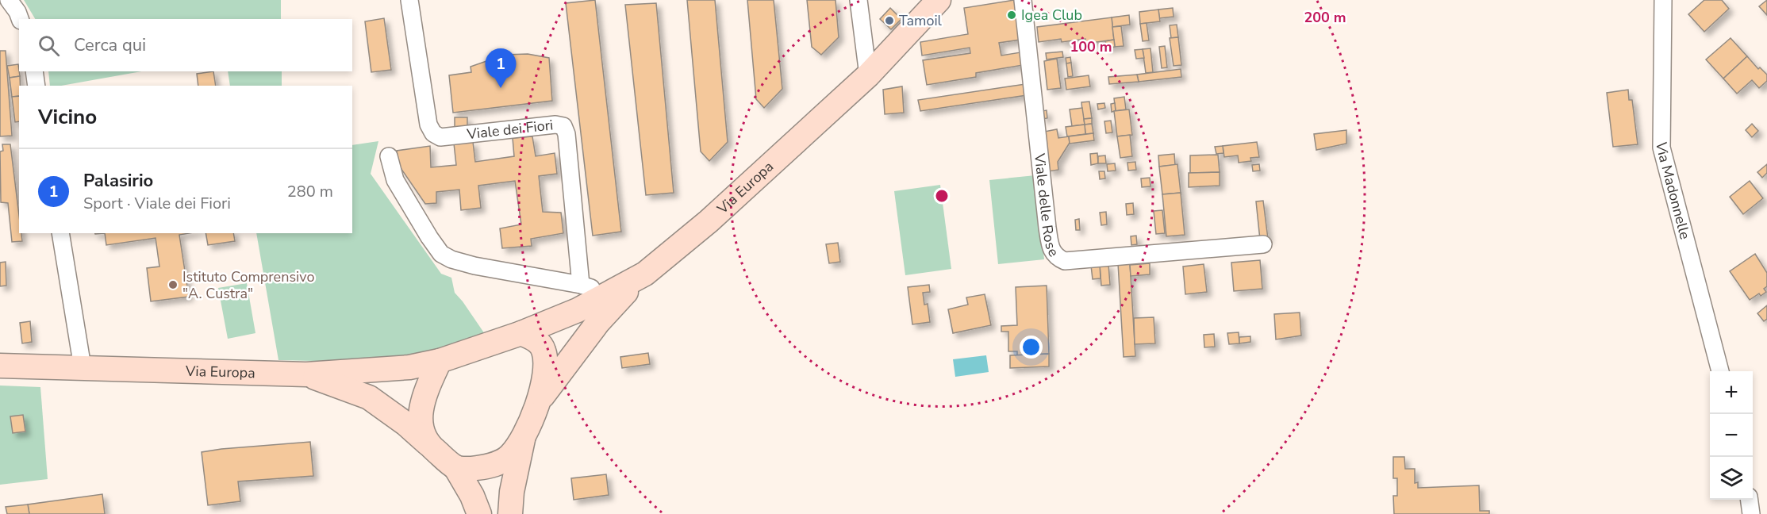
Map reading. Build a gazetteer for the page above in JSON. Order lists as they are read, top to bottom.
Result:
{
  "streets": {
    "street": [
      "Viale dei Fiori",
      "Via Europa",
      "Via Madonnelle",
      "Viale delle Rose"
    ]
  },
  "places": ["Igea Club", "Tamoil", "Istituto Comprensivo \"A. Custra\""],
  "page": {
    "search": "Cerca qui",
    "pins": "1",
    "heading": "Vicino",
    "list": [
      {
        "mark": "1",
        "name": "Palasirio",
        "note": "Sport · Viale dei Fiori",
        "value": "280 m"
      }
    ],
    "map_buttons": ["+", "−"]
  },
  "rings": ["200 m", "100 m"]
}
